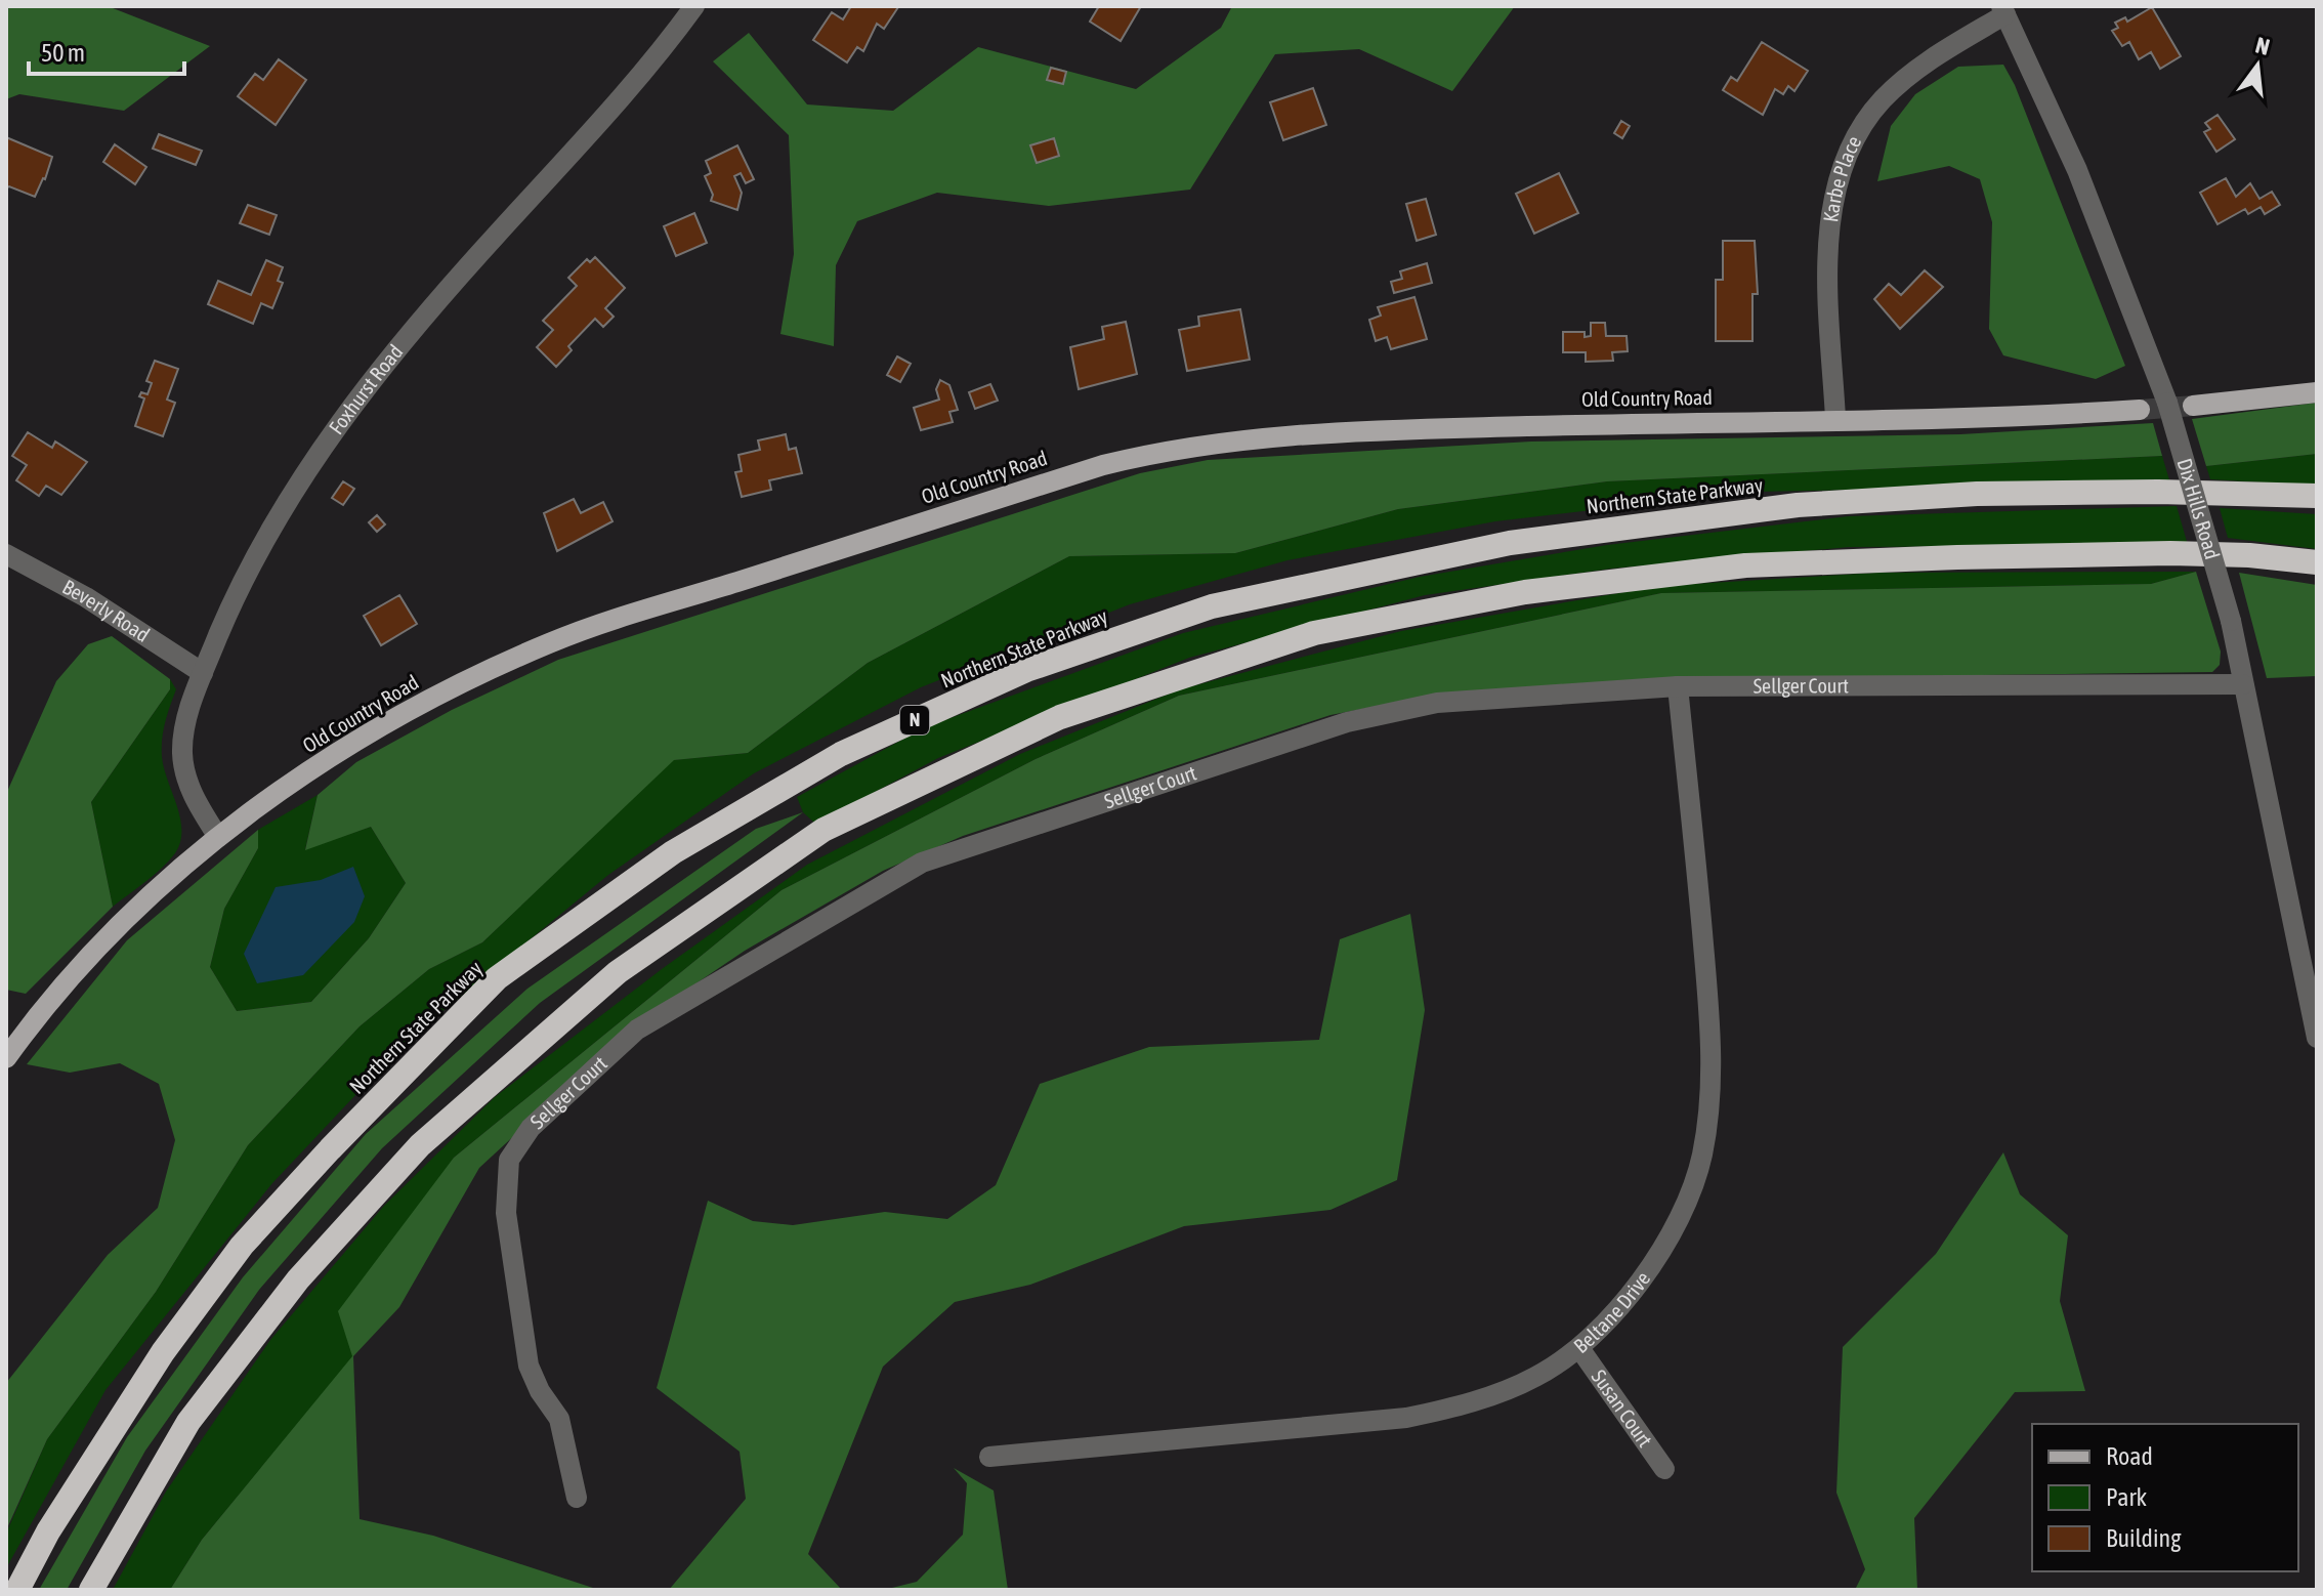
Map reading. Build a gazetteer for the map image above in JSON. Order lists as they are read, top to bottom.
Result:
{
  "streets": {
    "highway": ["Northern State Parkway", "N"],
    "main road": ["Old Country Road"],
    "street": [
      "Karbe Place",
      "Foxhurst Road",
      "Dix Hills Road",
      "Beverly Road",
      "Sellger Court",
      "Beltane Drive",
      "Susan Court"
    ]
  },
  "crossings": [
    ["Karbe Place", "Old Country Road"],
    ["Karbe Place", "Dix Hills Road"],
    ["Foxhurst Road", "Old Country Road"],
    ["Foxhurst Road", "Beverly Road"],
    ["Dix Hills Road", "Sellger Court"],
    ["Sellger Court", "Beltane Drive"],
    ["Beltane Drive", "Susan Court"]
  ],
  "legend": ["Road", "Park", "Building"],
  "scale_bar": "50 m",
  "north": "top"
}
